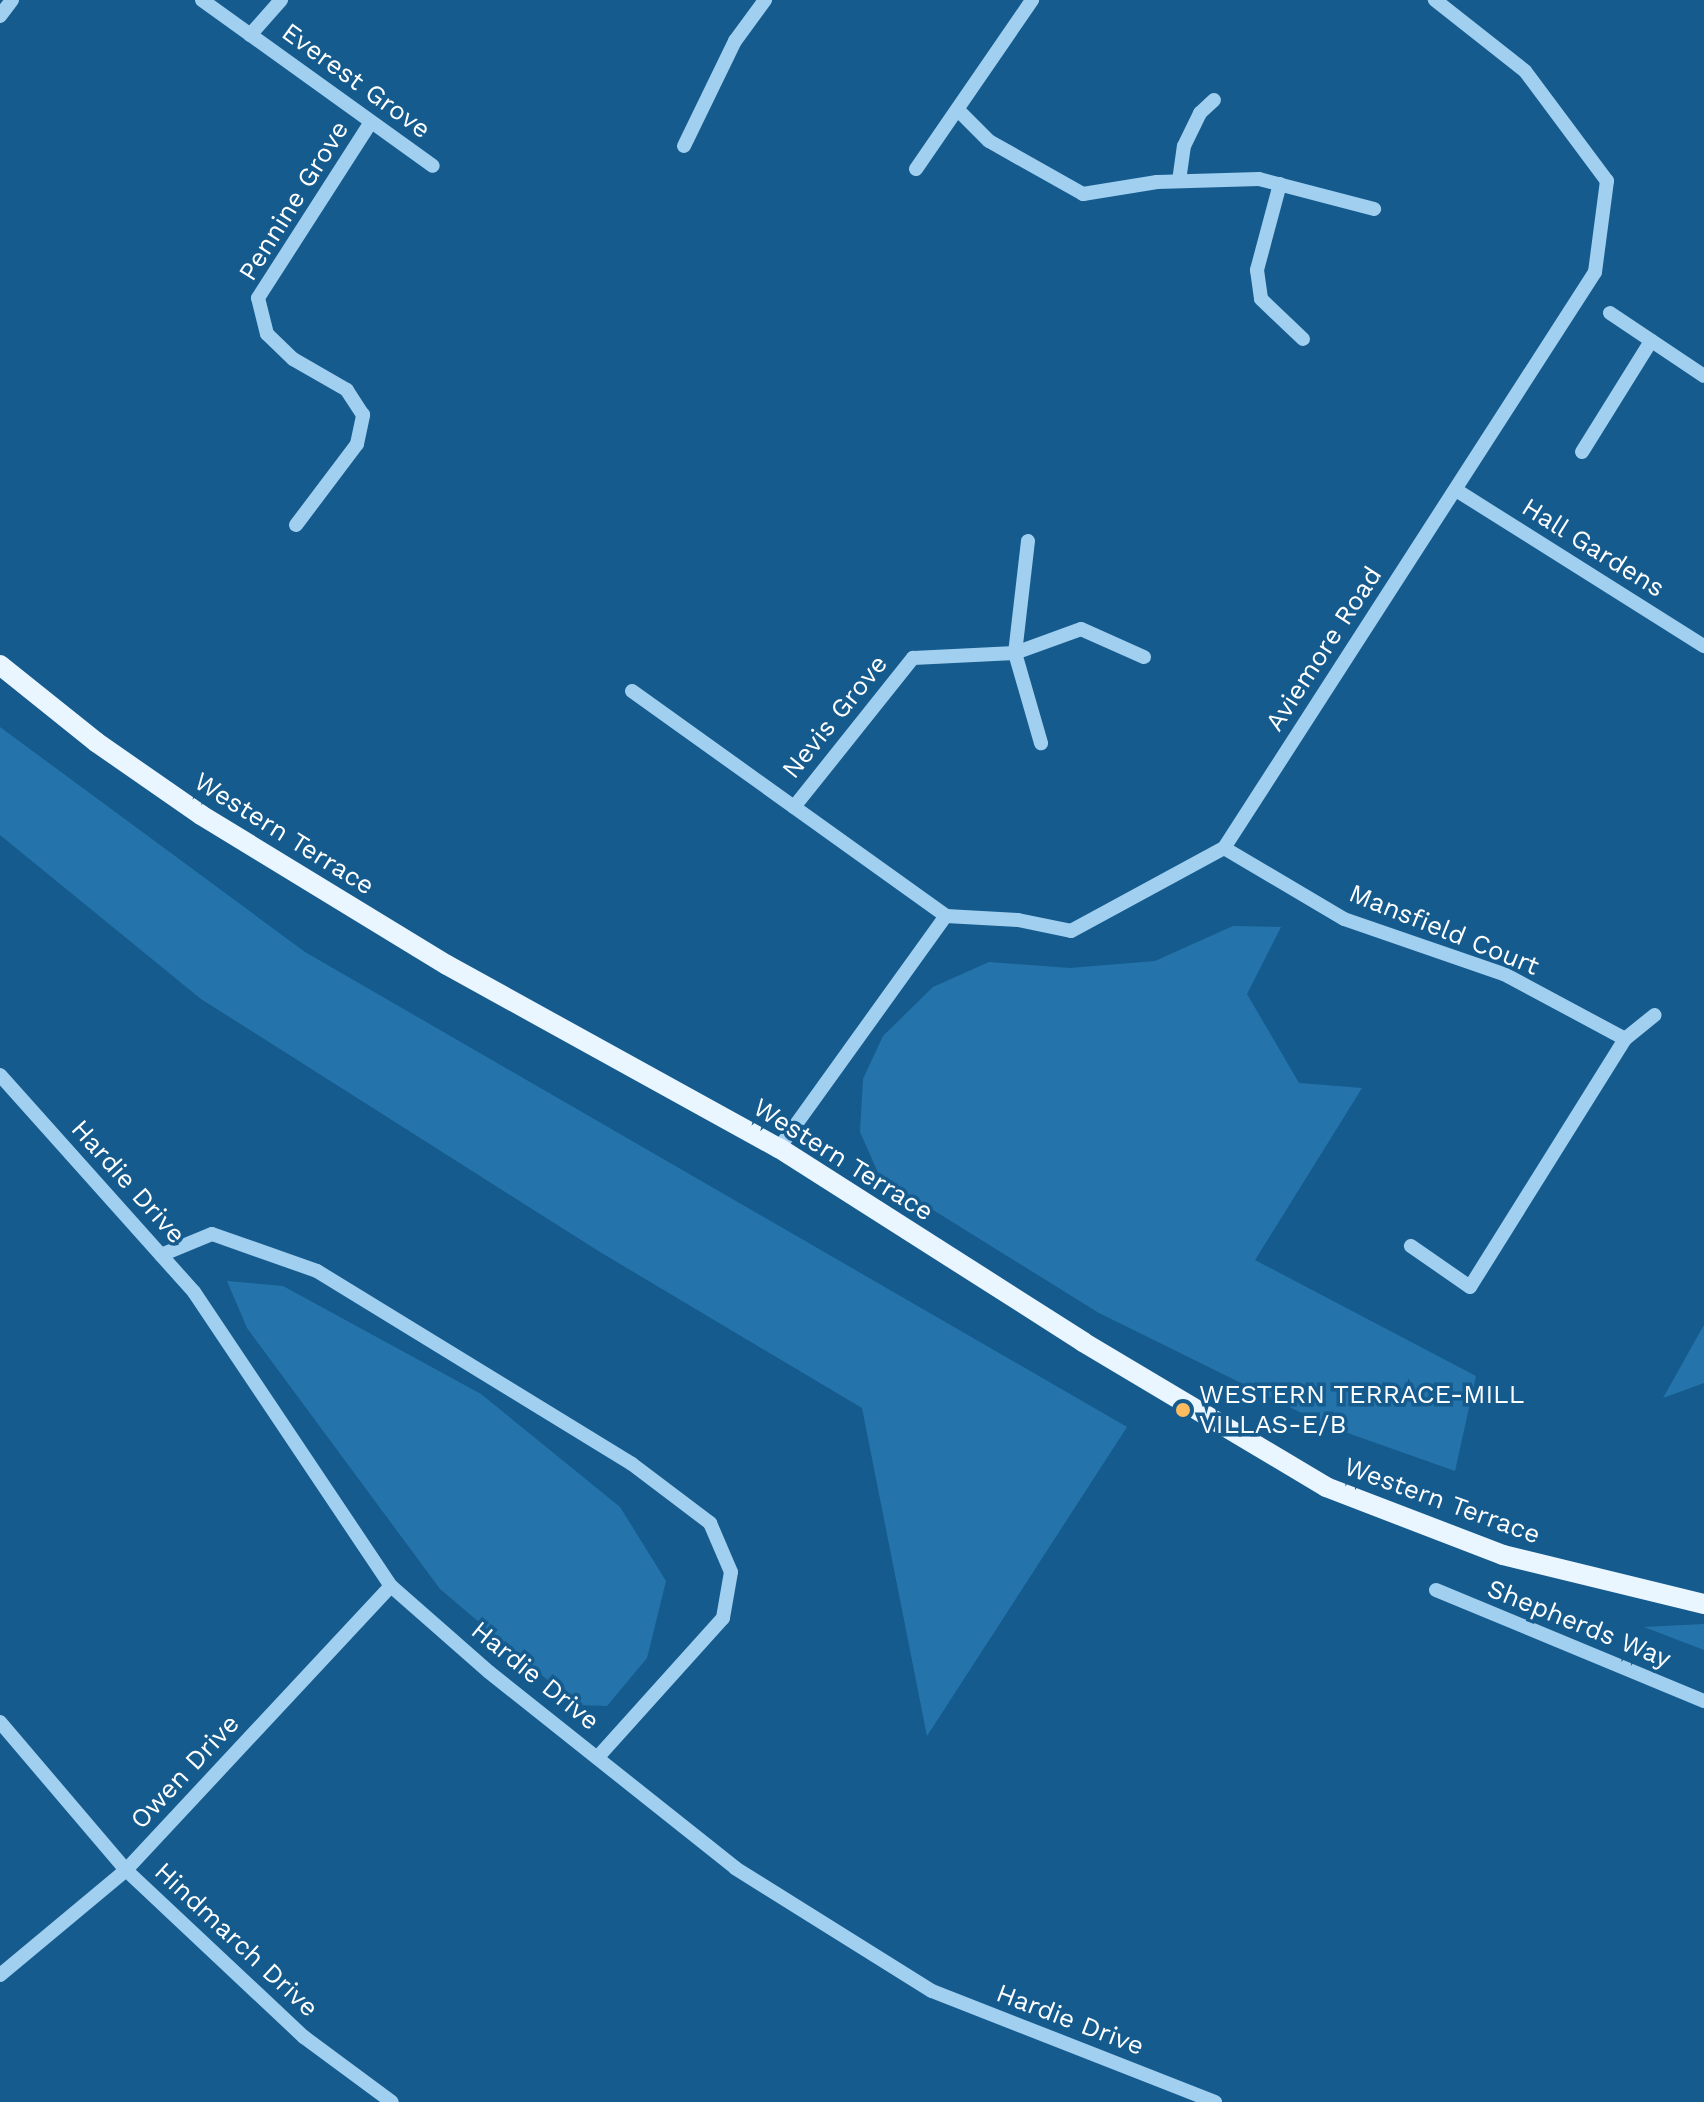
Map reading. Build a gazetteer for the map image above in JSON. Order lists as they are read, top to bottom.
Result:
{
  "streets": {
    "main road": ["Western Terrace"],
    "street": [
      "Everest Grove",
      "Pennine Grove",
      "Hall Gardens",
      "Aviemore Road",
      "Nevis Grove",
      "Mansfield Court",
      "Hardie Drive",
      "Shepherds Way",
      "Owen Drive",
      "Hindmarch Drive"
    ]
  },
  "crossings": [
    ["Everest Grove", "Pennine Grove"],
    ["Hall Gardens", "Aviemore Road"],
    ["Aviemore Road", "Mansfield Court"],
    ["Hardie Drive", "Owen Drive"],
    ["Owen Drive", "Hindmarch Drive"]
  ],
  "places": ["WESTERN TERRACE-MILL VILLAS-E/B"]
}
